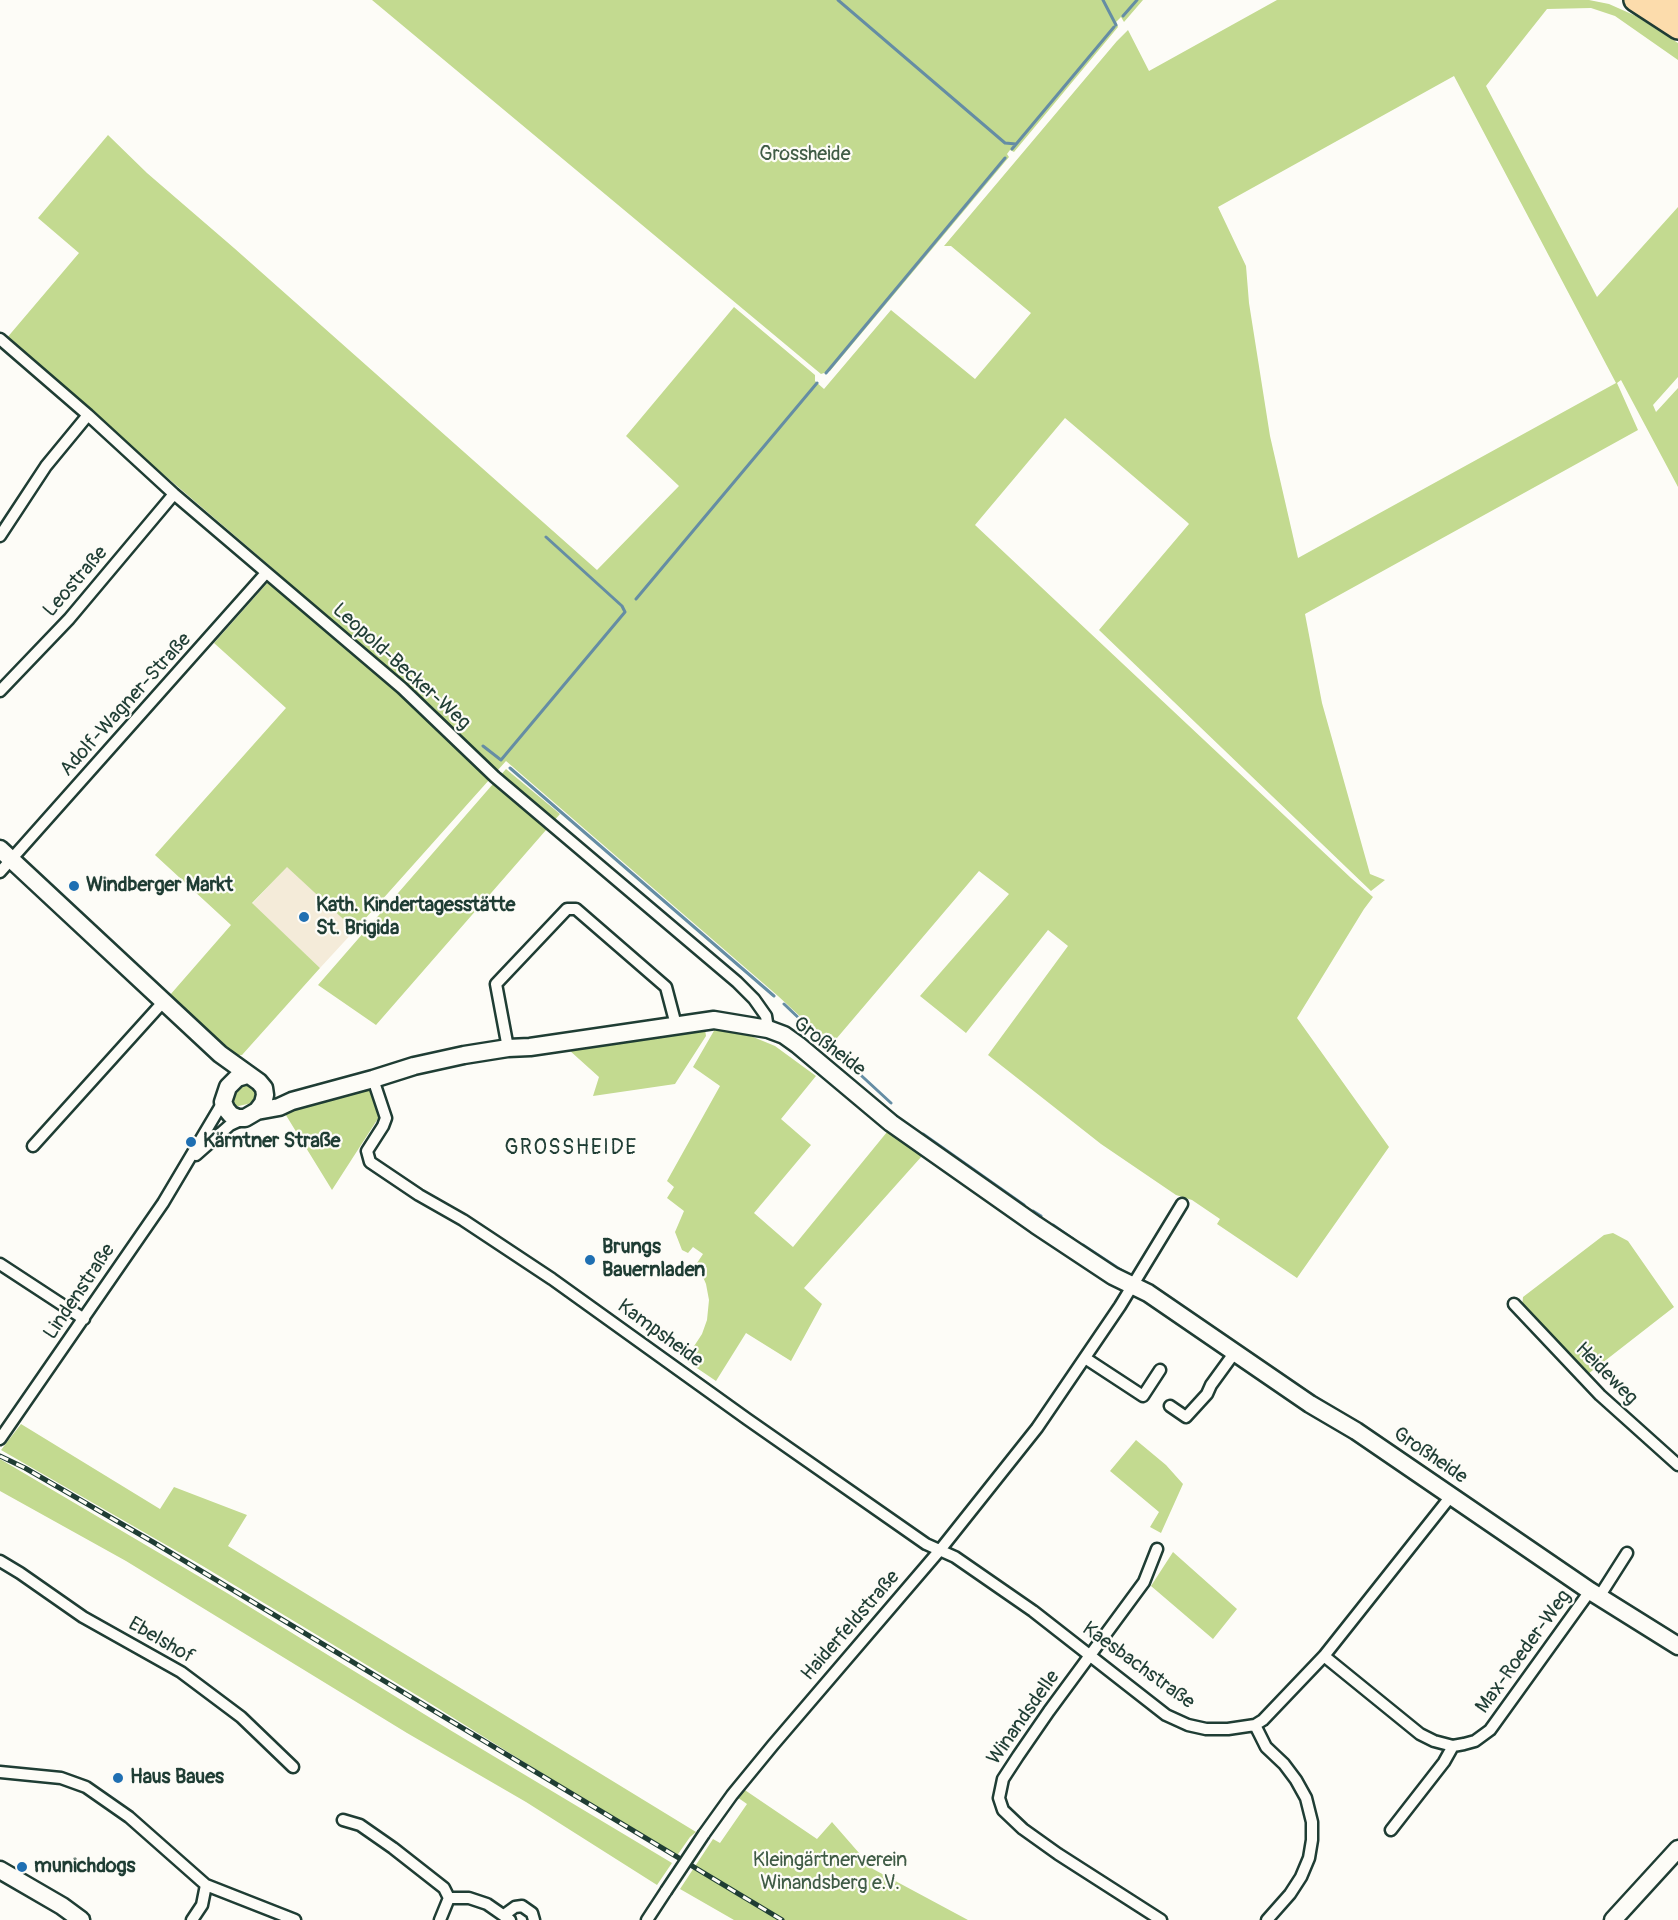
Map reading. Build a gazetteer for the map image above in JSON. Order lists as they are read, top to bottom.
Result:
{
  "streets": {
    "street": [
      "Leostraße",
      "Leopold-Becker-Weg",
      "Adolf-Wagner-Straße",
      "Großheide",
      "Lindenstraße",
      "Kampsheide",
      "Heideweg",
      "Haiderfeldstraße",
      "Ebelshof",
      "Max-Roeder-Weg",
      "Kaesbachstraße",
      "Winandsdelle"
    ]
  },
  "crossings": [
    ["Leostraße", "Leopold-Becker-Weg"],
    ["Leopold-Becker-Weg", "Adolf-Wagner-Straße"],
    ["Leopold-Becker-Weg", "Großheide"],
    ["Großheide", "Lindenstraße"],
    ["Großheide", "Kampsheide"],
    ["Großheide", "Haiderfeldstraße"],
    ["Großheide", "Max-Roeder-Weg"],
    ["Kampsheide", "Haiderfeldstraße"],
    ["Kampsheide", "Kaesbachstraße"],
    ["Haiderfeldstraße", "Kaesbachstraße"],
    ["Kaesbachstraße", "Winandsdelle"]
  ],
  "districts": ["GROSSHEIDE"],
  "parks": ["Grossheide", "Kleingärtnerverein Winandsberg e.V."],
  "places": [
    "Windberger Markt",
    "Kath. Kindertagesstätte St. Brigida",
    "Kärntner Straße",
    "Brungs Bauernladen",
    "Haus Baues",
    "munichdogs"
  ]
}
